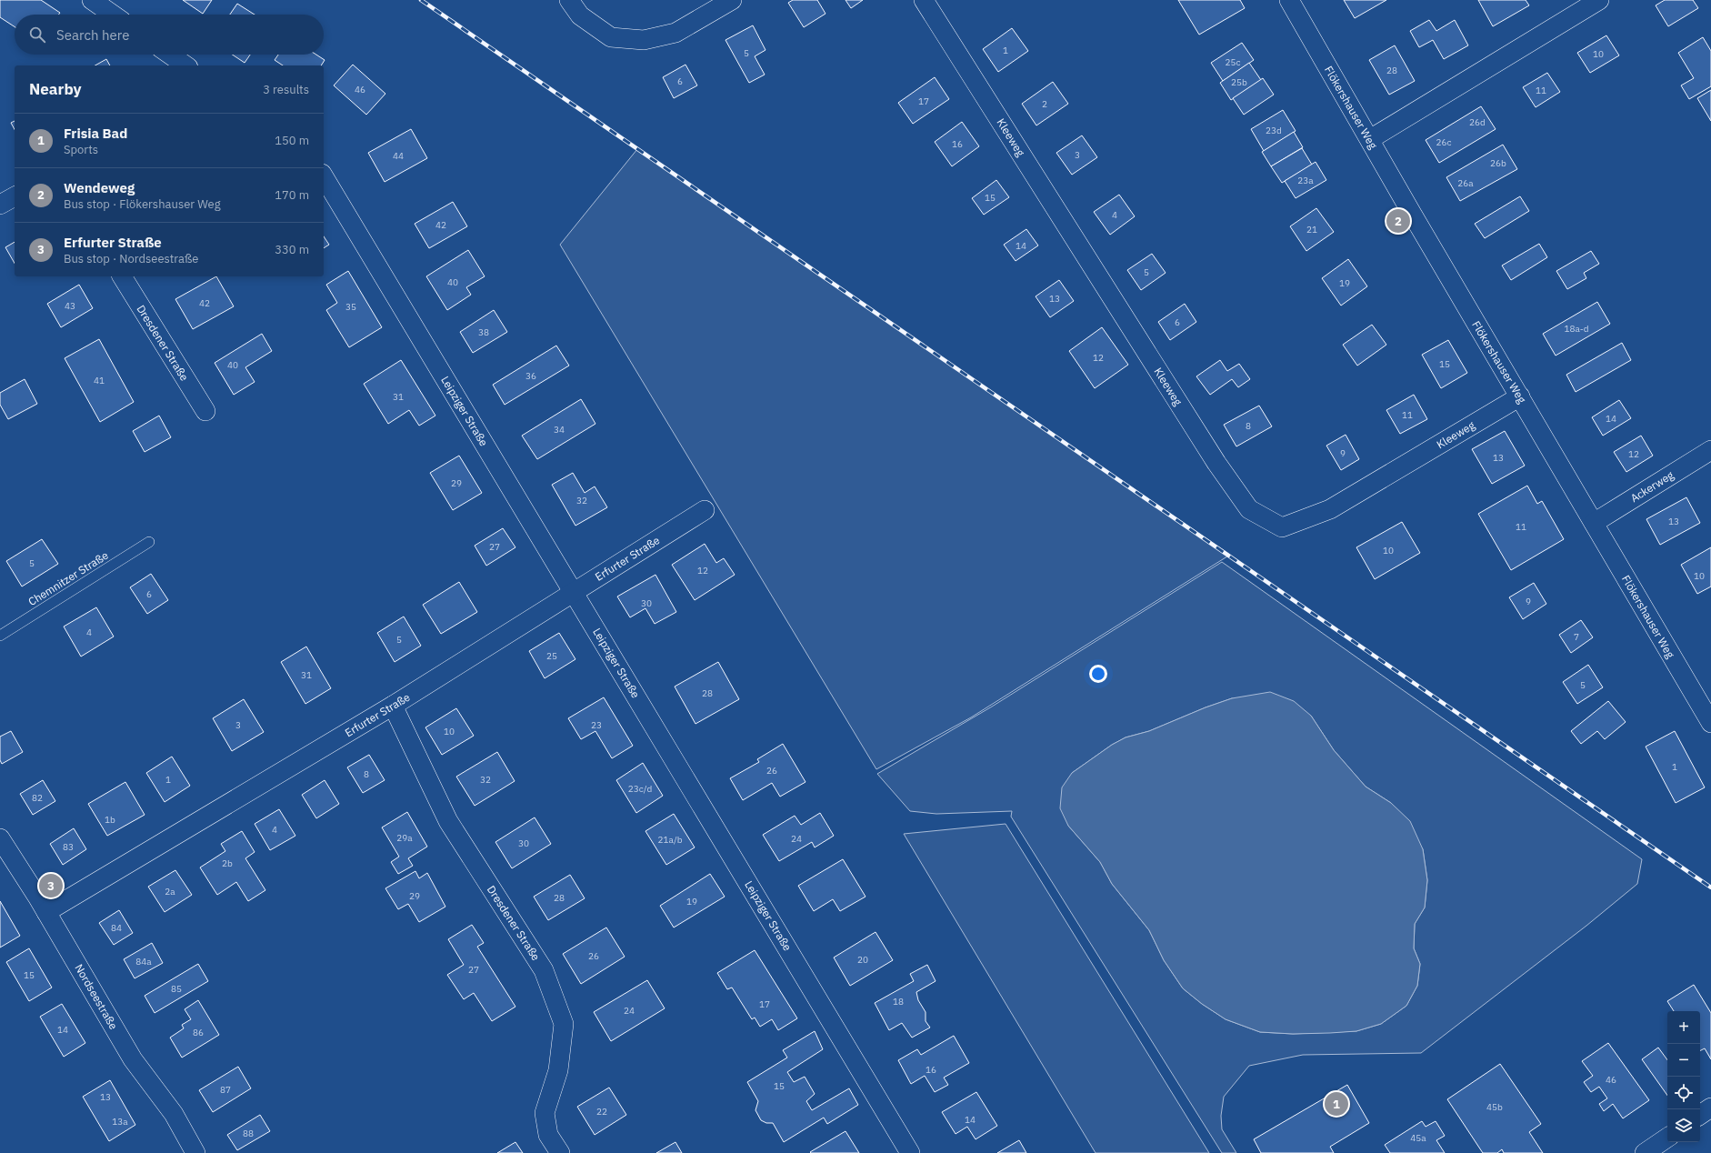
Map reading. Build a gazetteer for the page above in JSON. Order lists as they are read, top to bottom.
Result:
{
  "streets": {
    "street": [
      "Flökershauser Weg",
      "Kleeweg",
      "Dresdener Straße",
      "Leipziger Straße",
      "Ackerweg",
      "Erfurter Straße",
      "Nordseestraße"
    ],
    "lane": ["Chemnitzer Straße"]
  },
  "crossings": [
    ["Flökershauser Weg", "Kleeweg"],
    ["Flökershauser Weg", "Ackerweg"],
    ["Dresdener Straße", "Erfurter Straße"],
    ["Leipziger Straße", "Erfurter Straße"],
    ["Erfurter Straße", "Nordseestraße"]
  ],
  "house_numbers": [
    "1",
    "5",
    "10",
    "25c",
    "28",
    "6",
    "25b",
    "46",
    "11",
    "17",
    "2",
    "26d",
    "23d",
    "26c",
    "16",
    "3",
    "44",
    "26b",
    "23a",
    "26a",
    "15",
    "4",
    "42",
    "21",
    "14",
    "5",
    "40",
    "19",
    "13",
    "42",
    "43",
    "35",
    "6",
    "18a-d",
    "38",
    "12",
    "15",
    "40",
    "36",
    "41",
    "31",
    "11",
    "14",
    "8",
    "34",
    "9",
    "12",
    "13",
    "29",
    "32",
    "13",
    "11",
    "27",
    "10",
    "5",
    "12",
    "10",
    "6",
    "9",
    "30",
    "4",
    "7",
    "5",
    "25",
    "31",
    "5",
    "28",
    "3",
    "23",
    "10",
    "1",
    "26",
    "8",
    "1",
    "32",
    "23c/d",
    "82",
    "1b",
    "4",
    "29a",
    "24",
    "21a/b",
    "30",
    "83",
    "2b",
    "2a",
    "29",
    "28",
    "19",
    "84",
    "26",
    "20",
    "84a",
    "27",
    "15",
    "85",
    "18",
    "17",
    "24",
    "14",
    "86",
    "16",
    "46",
    "15",
    "87",
    "13",
    "45b",
    "22",
    "14",
    "13a",
    "88",
    "45a"
  ],
  "page": {
    "search": "Search here",
    "heading": ["Nearby", "3 results"],
    "list": [
      {
        "mark": "1",
        "name": "Frisia Bad",
        "note": "Sports",
        "value": "150 m"
      },
      {
        "mark": "2",
        "name": "Wendeweg",
        "note": "Bus stop · Flökershauser Weg",
        "value": "170 m"
      },
      {
        "mark": "3",
        "name": "Erfurter Straße",
        "note": "Bus stop · Nordseestraße",
        "value": "330 m"
      }
    ],
    "pins": ["2", "3", "1"],
    "map_buttons": ["+", "−"]
  }
}
